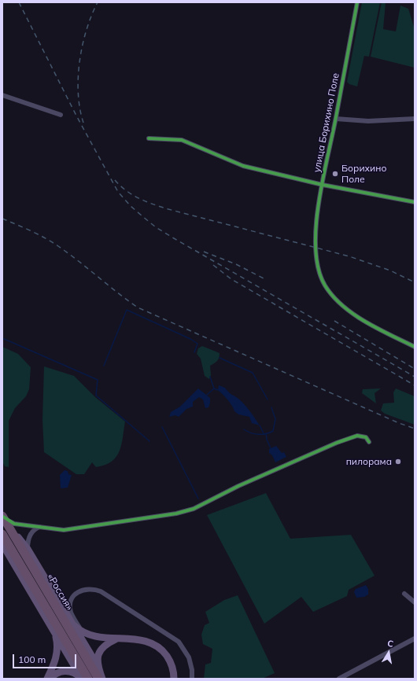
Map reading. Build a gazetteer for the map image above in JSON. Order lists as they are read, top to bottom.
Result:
{
  "streets": {
    "highway": ["«Россия»"],
    "street": ["улица Борихино Поле"]
  },
  "places": ["Борихино Поле", "пилорама"],
  "scale_bar": "100 m",
  "north": "top"
}
